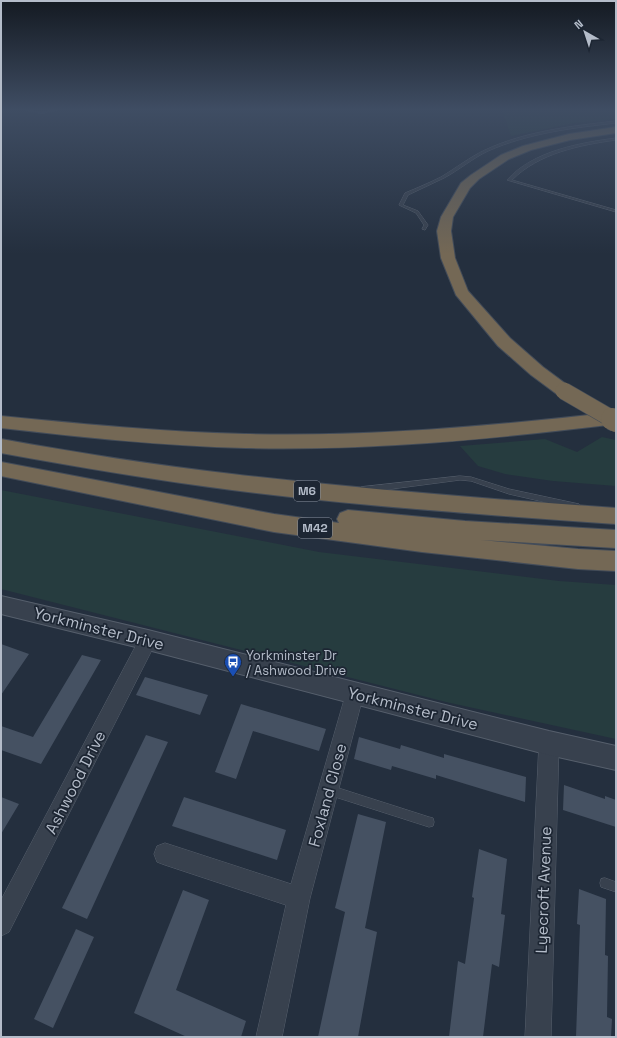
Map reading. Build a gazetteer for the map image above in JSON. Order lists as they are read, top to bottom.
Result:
{
  "streets": {
    "highway": ["M6", "M42"],
    "street": [
      "Yorkminster Drive",
      "Ashwood Drive",
      "Foxland Close",
      "Lyecroft Avenue"
    ]
  },
  "crossings": [
    ["M6", "M42"],
    ["Yorkminster Drive", "Ashwood Drive"],
    ["Yorkminster Drive", "Foxland Close"],
    ["Yorkminster Drive", "Lyecroft Avenue"]
  ],
  "places": {
    "bus stop": ["Yorkminster Dr / Ashwood Drive"]
  },
  "north": "top left"
}
